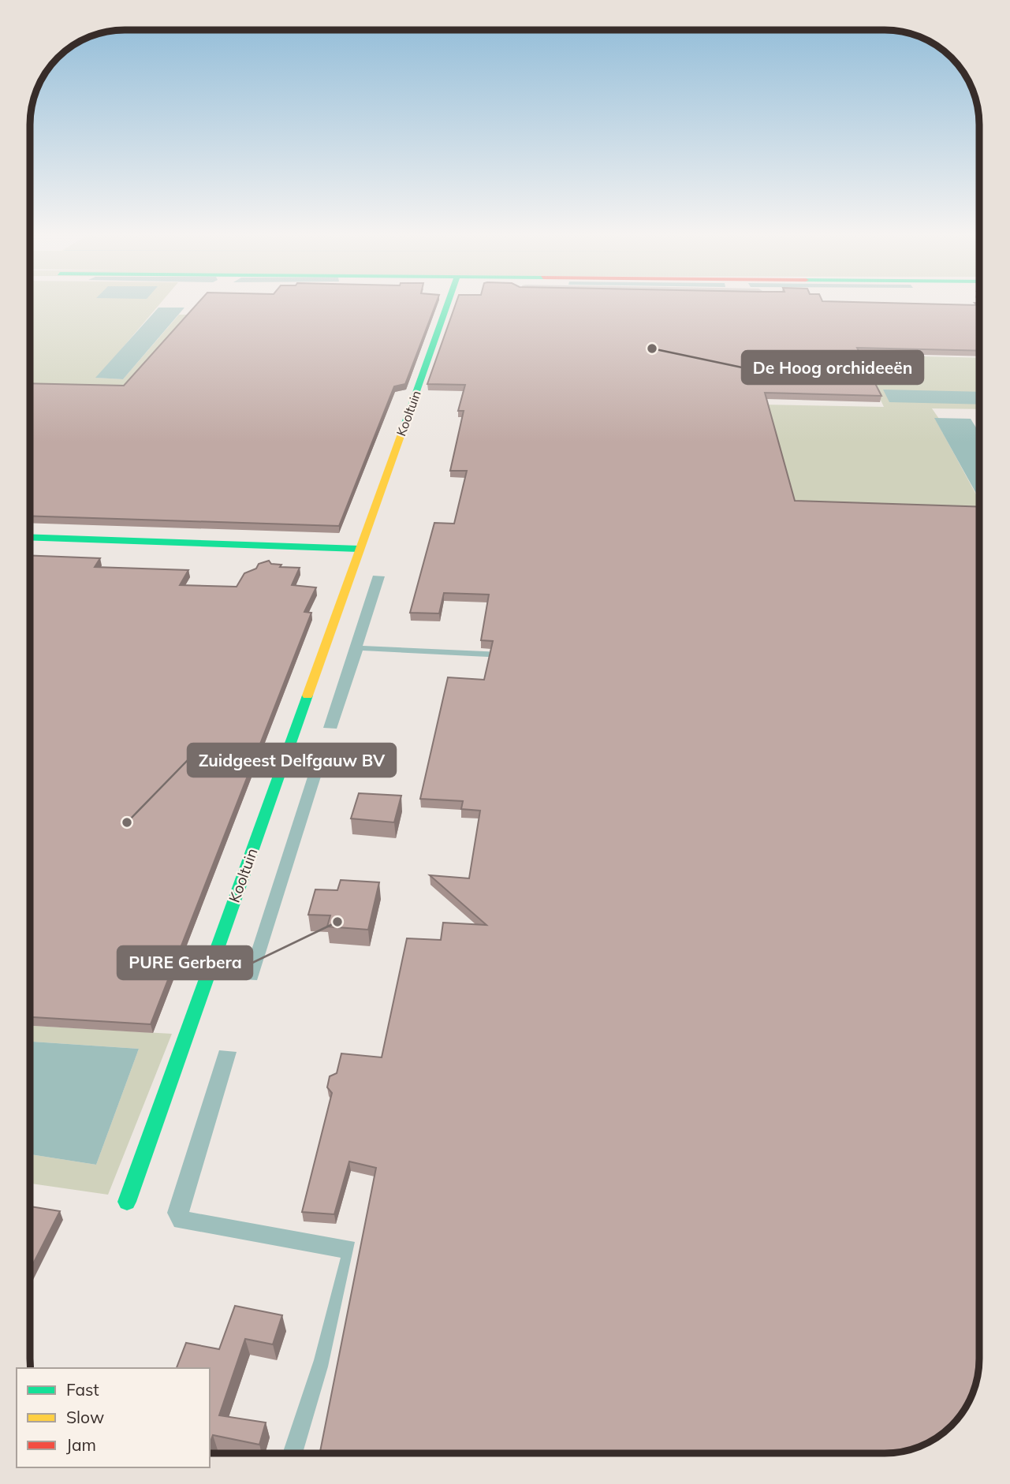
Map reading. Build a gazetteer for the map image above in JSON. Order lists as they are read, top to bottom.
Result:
{
  "streets": {
    "street": ["Kooltuin"]
  },
  "places": ["De Hoog orchideeën", "Zuidgeest Delfgauw BV", "PURE Gerbera"],
  "legend": ["Fast", "Slow", "Jam"]
}
